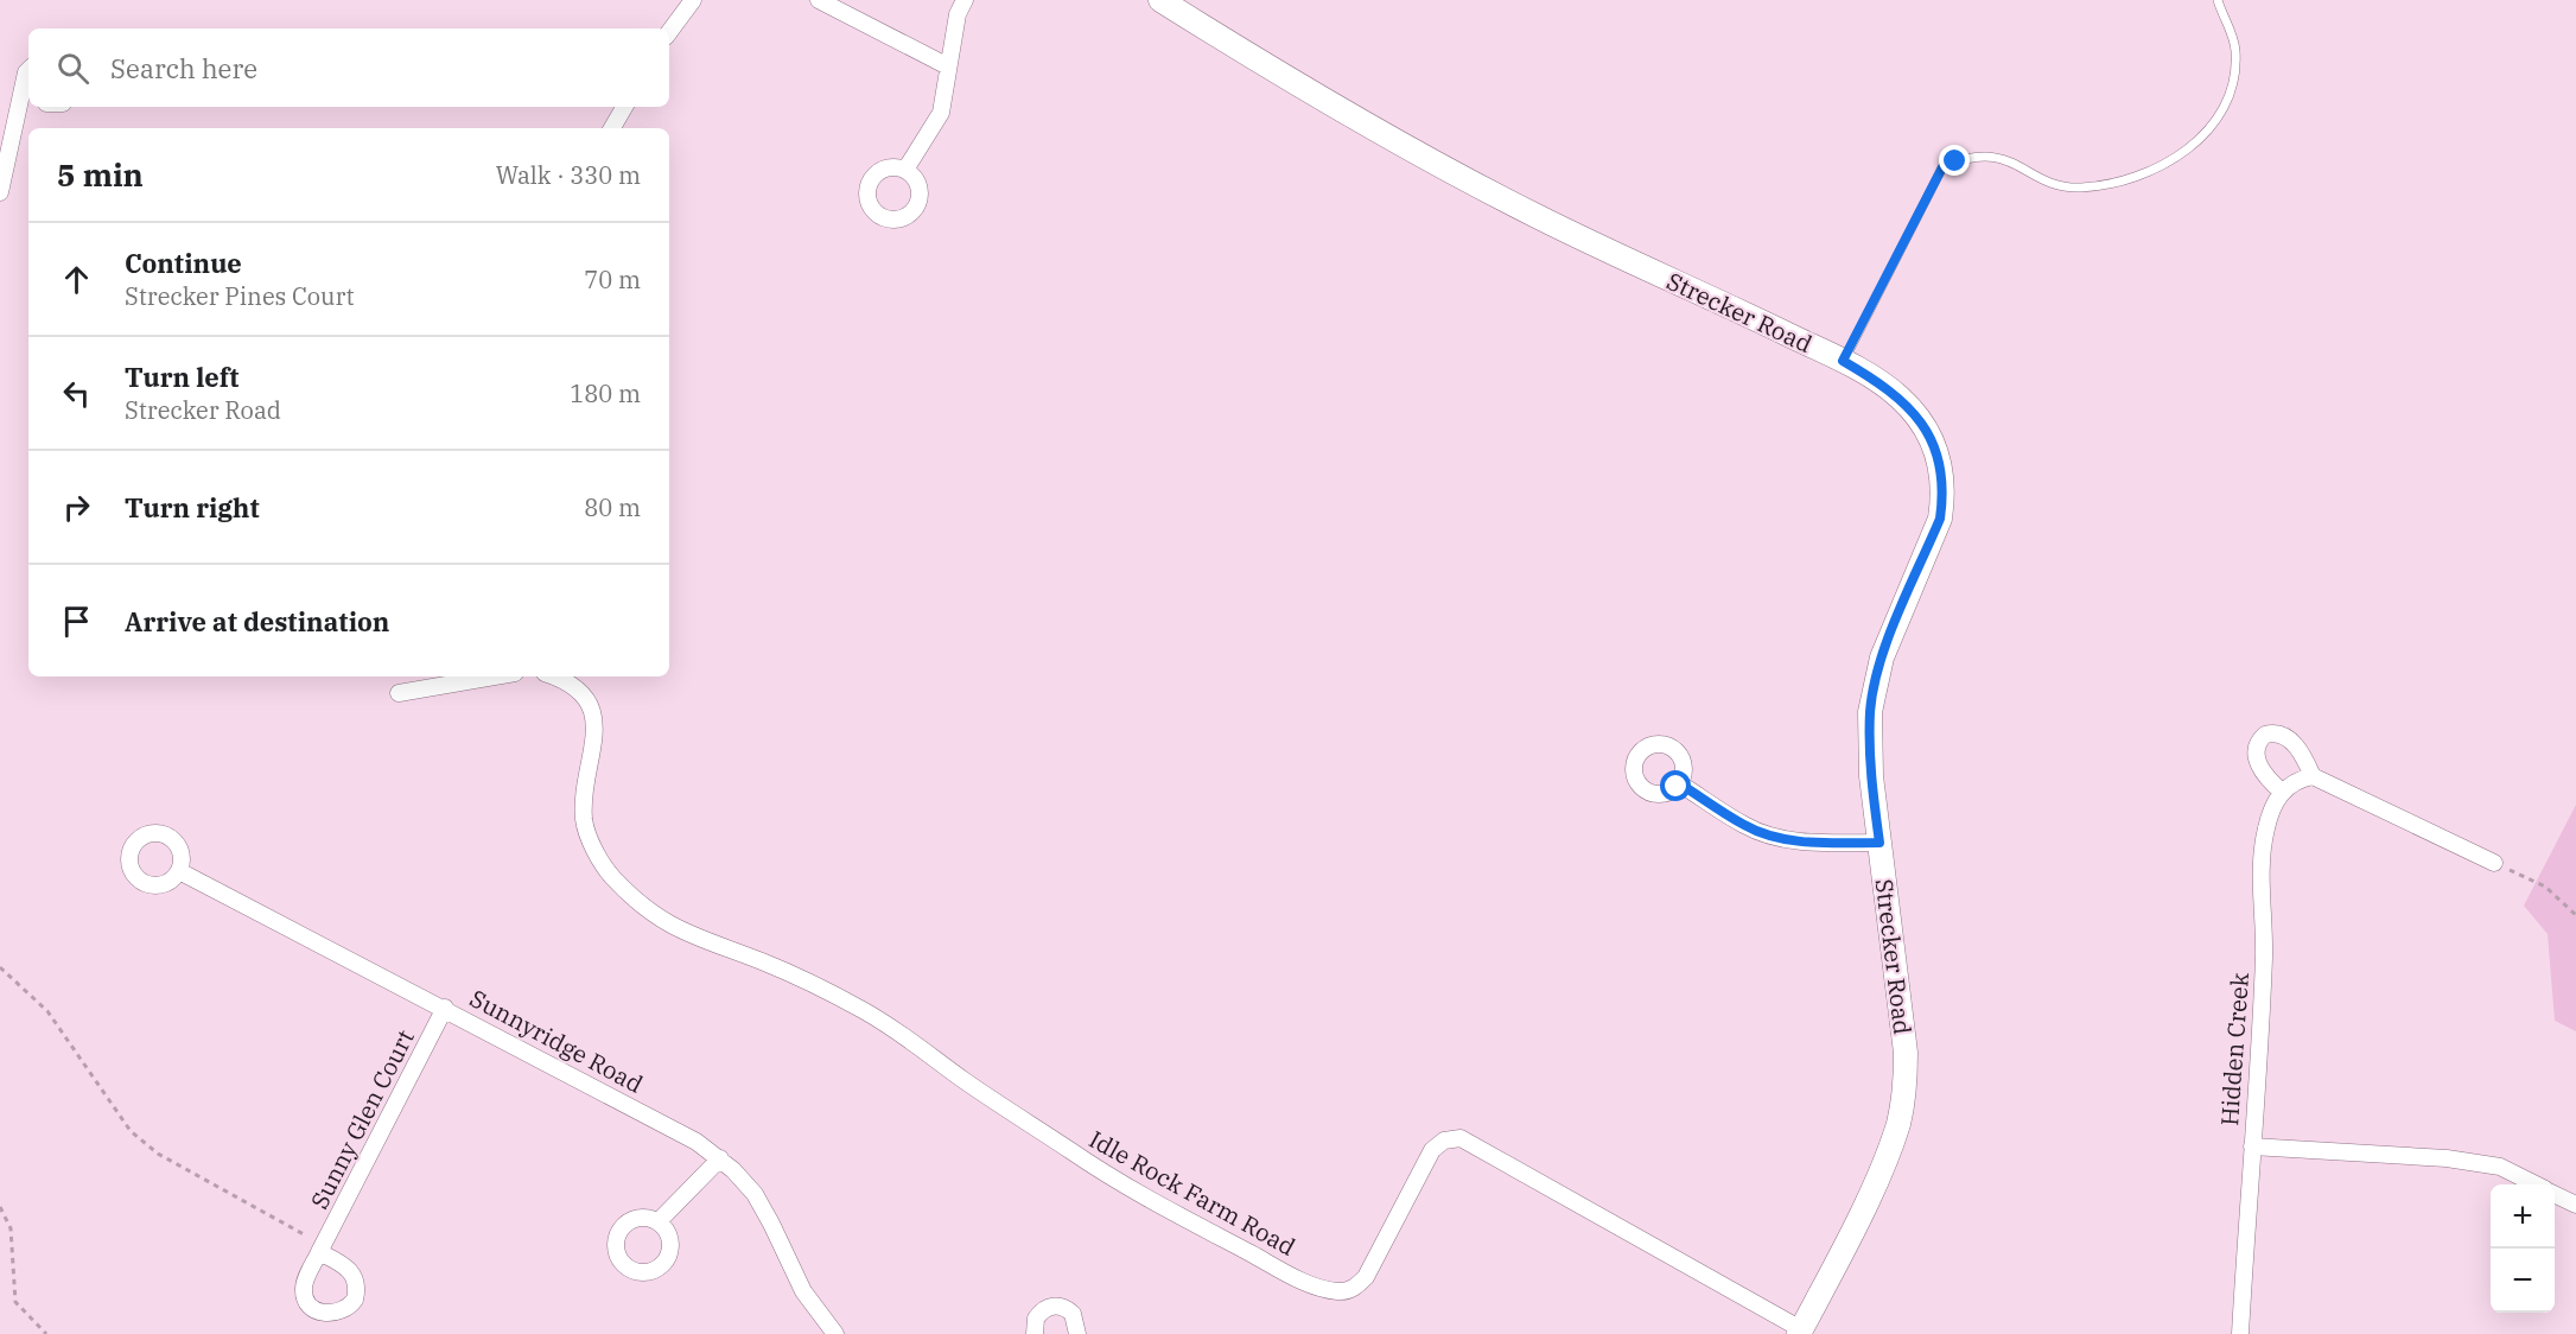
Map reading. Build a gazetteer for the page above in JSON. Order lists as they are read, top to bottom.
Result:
{
  "streets": {
    "street": [
      "Strecker Road",
      "Sunnyridge Road",
      "Hidden Creek",
      "Sunny Glen Court",
      "Idle Rock Farm Road"
    ]
  },
  "crossings": [
    ["Strecker Road", "Idle Rock Farm Road"],
    ["Sunnyridge Road", "Sunny Glen Court"]
  ],
  "page": {
    "search": "Search here",
    "heading": ["5 min", "Walk · 330 m"],
    "list": [
      ["Continue", "Strecker Pines Court", "70 m"],
      ["Turn left", "Strecker Road", "180 m"],
      ["Turn right", "80 m"],
      "Arrive at destination"
    ],
    "map_buttons": ["+", "−"]
  }
}
